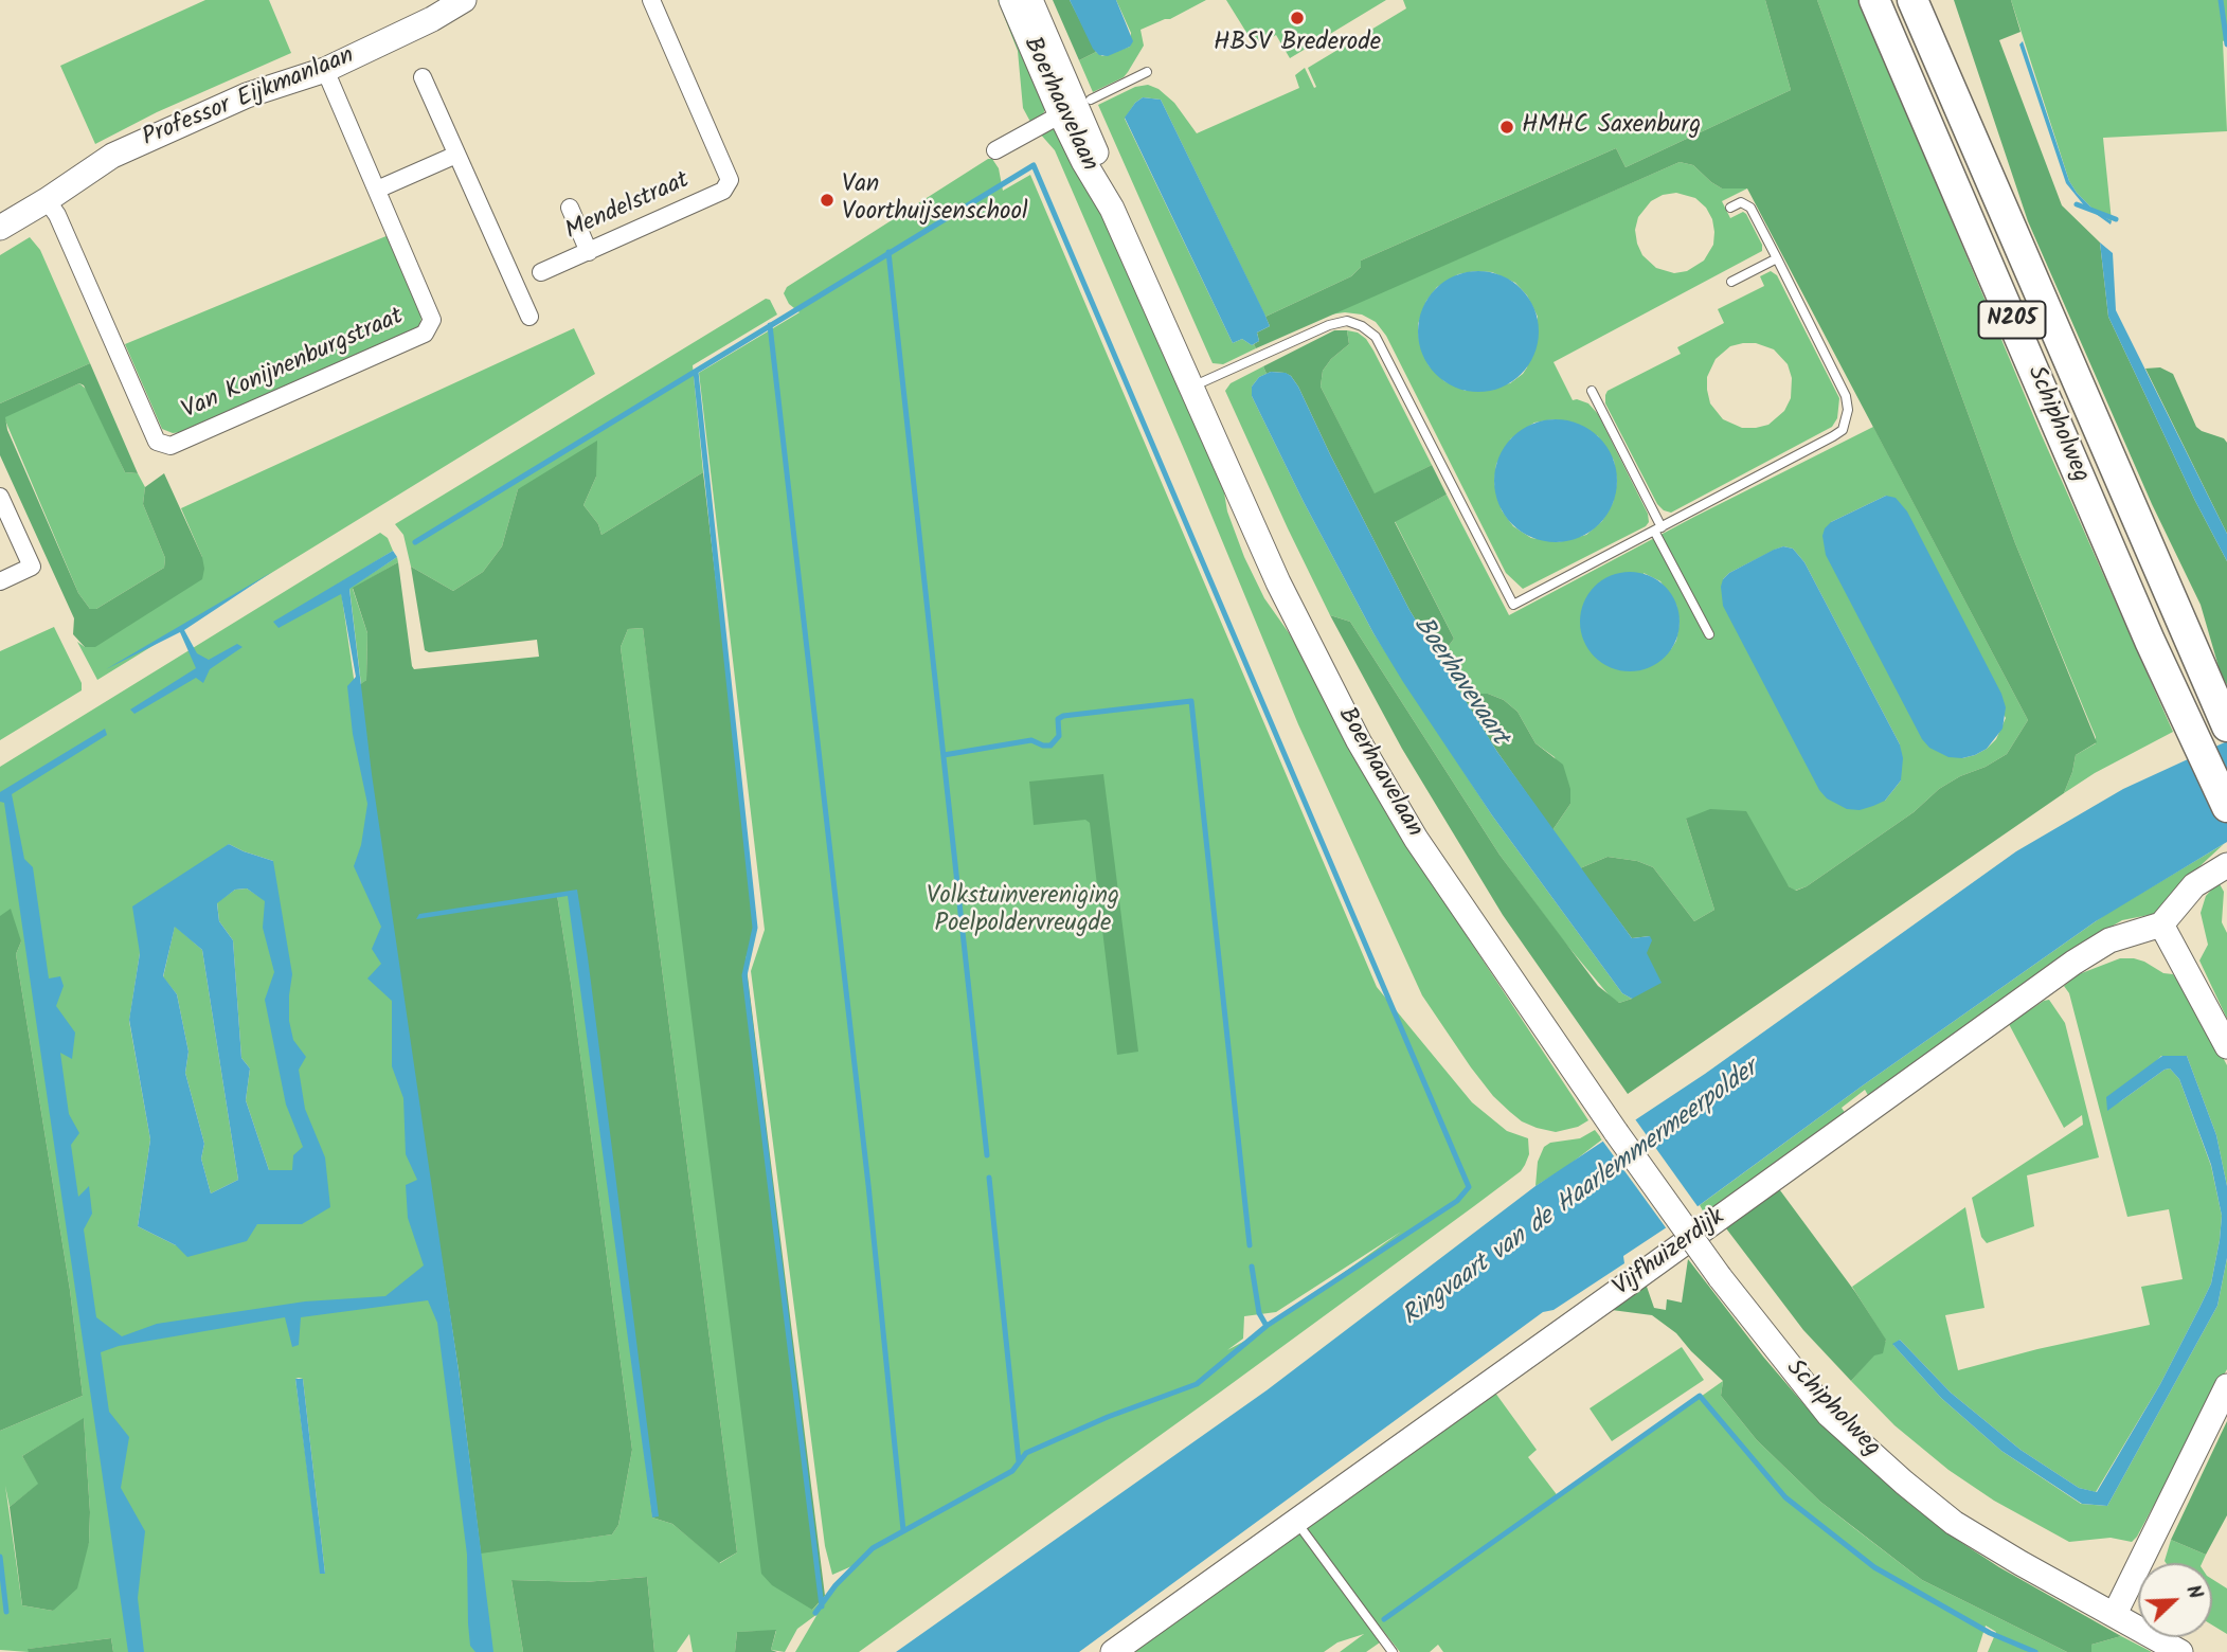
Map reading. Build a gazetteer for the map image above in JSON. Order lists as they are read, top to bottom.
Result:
{
  "streets": {
    "highway": ["N205", "Schipholweg"],
    "street": [
      "Professor Eijkmanlaan",
      "Boerhaavelaan",
      "Mendelstraat",
      "Van Konijnenburgstraat",
      "Vijfhuizerdijk"
    ]
  },
  "crossings": [
    ["Professor Eijkmanlaan", "Van Konijnenburgstraat"],
    ["Boerhaavelaan", "Schipholweg"]
  ],
  "water": ["Boerhavevaart", "Ringvaart van de Haarlemmermeerpolder"],
  "parks": ["Volkstuinvereniging Poelpoldervreugde"],
  "places": ["HBSV Brederode", "HMHC Saxenburg", "Van Voorthuijsenschool"],
  "north": "top right"
}
